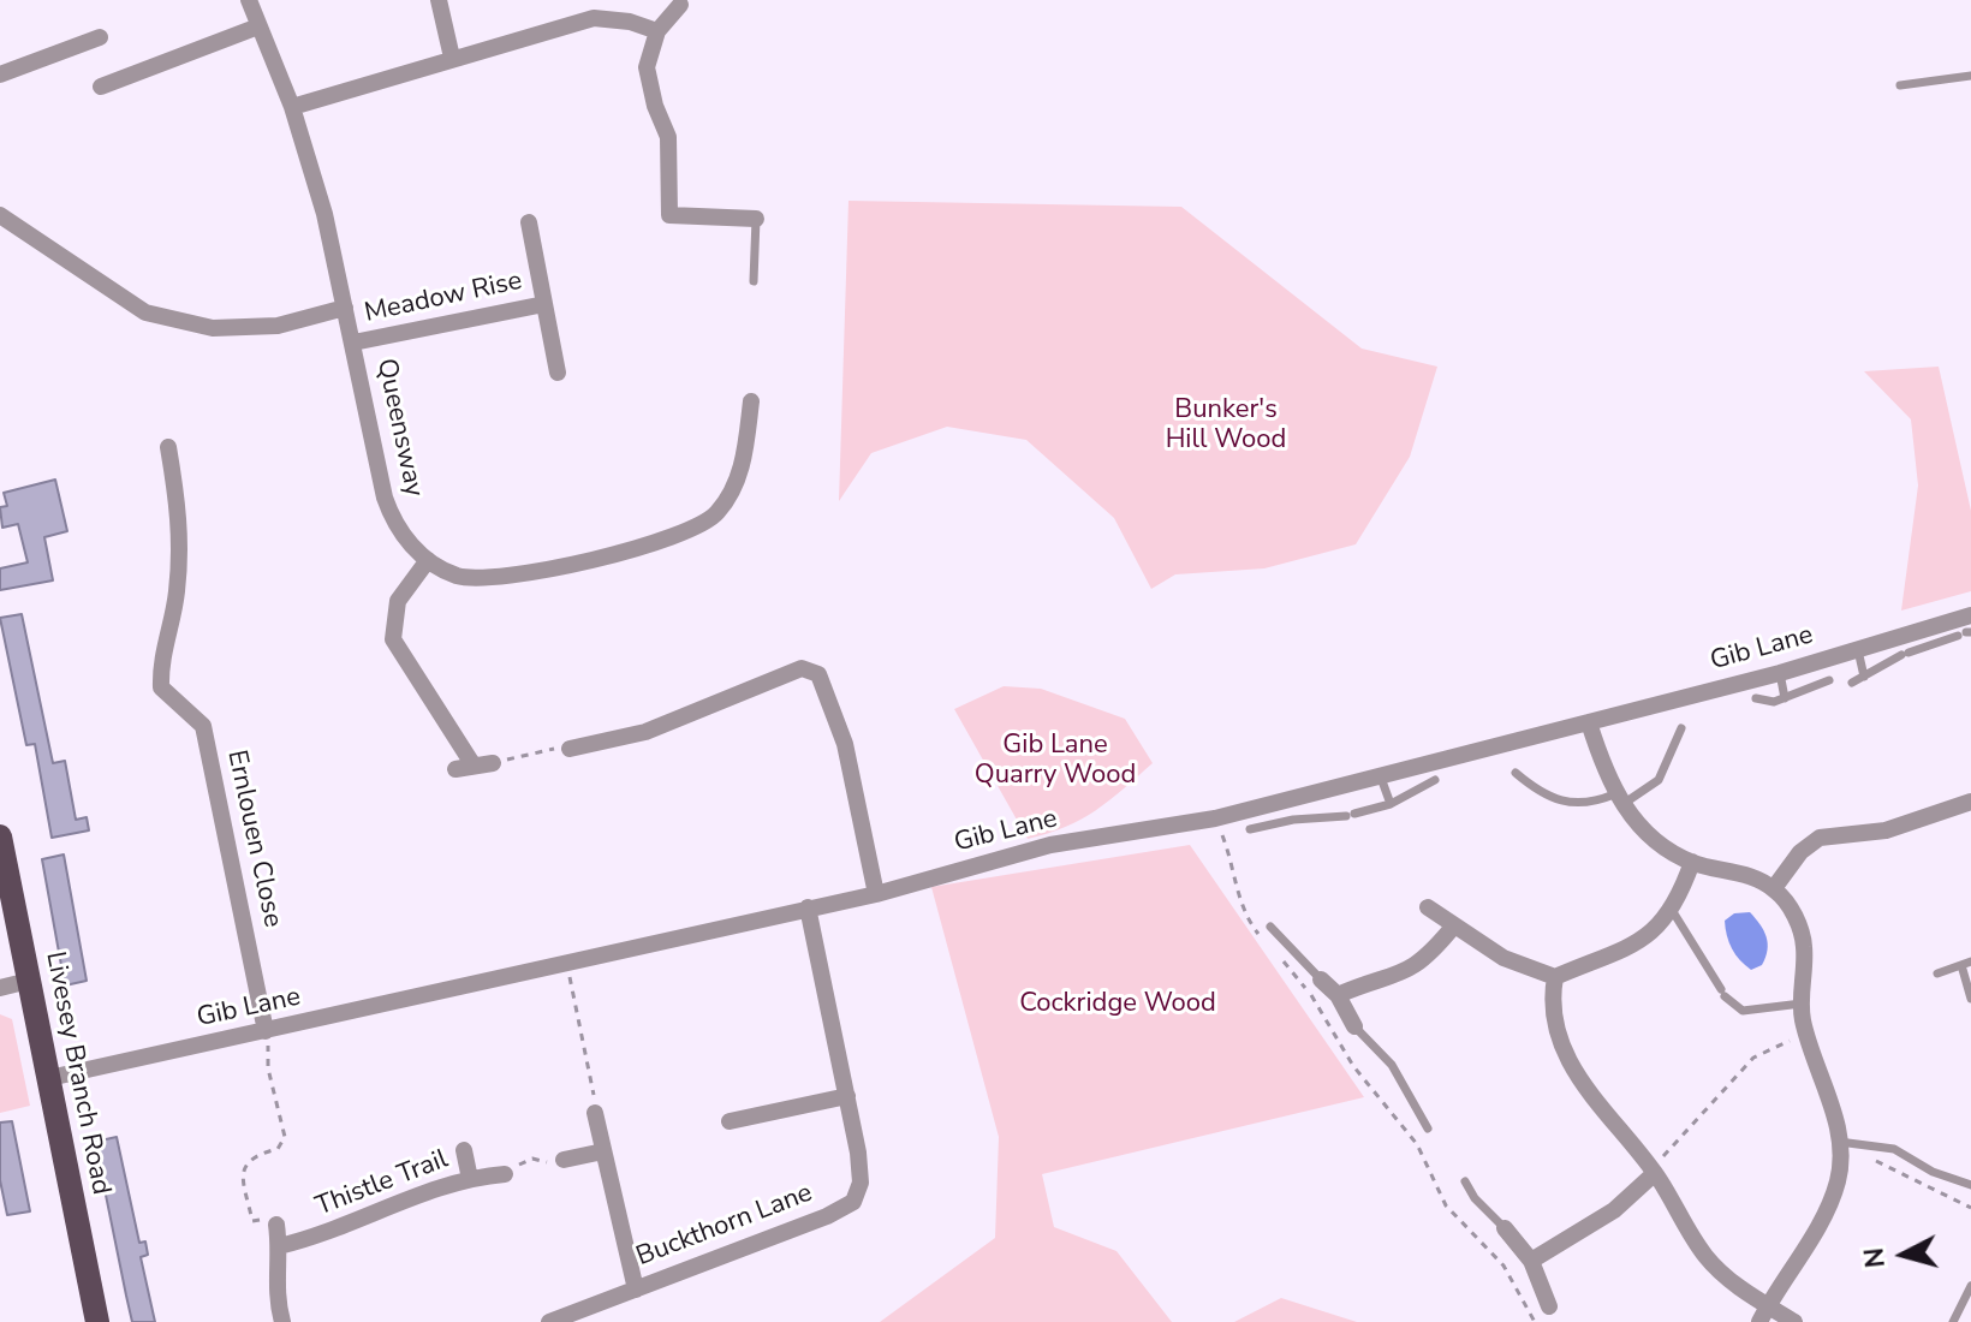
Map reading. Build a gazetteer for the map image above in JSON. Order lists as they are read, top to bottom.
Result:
{
  "streets": {
    "main road": ["Livesey Branch Road"],
    "street": [
      "Meadow Rise",
      "Queensway",
      "Gib Lane",
      "Ernlouen Close",
      "Thistle Trail",
      "Buckthorn Lane"
    ]
  },
  "crossings": [
    ["Meadow Rise", "Queensway"],
    ["Gib Lane", "Ernlouen Close"],
    ["Gib Lane", "Livesey Branch Road"],
    ["Gib Lane", "Buckthorn Lane"]
  ],
  "parks": ["Bunker's Hill Wood", "Gib Lane Quarry Wood", "Cockridge Wood"],
  "north": "left"
}
